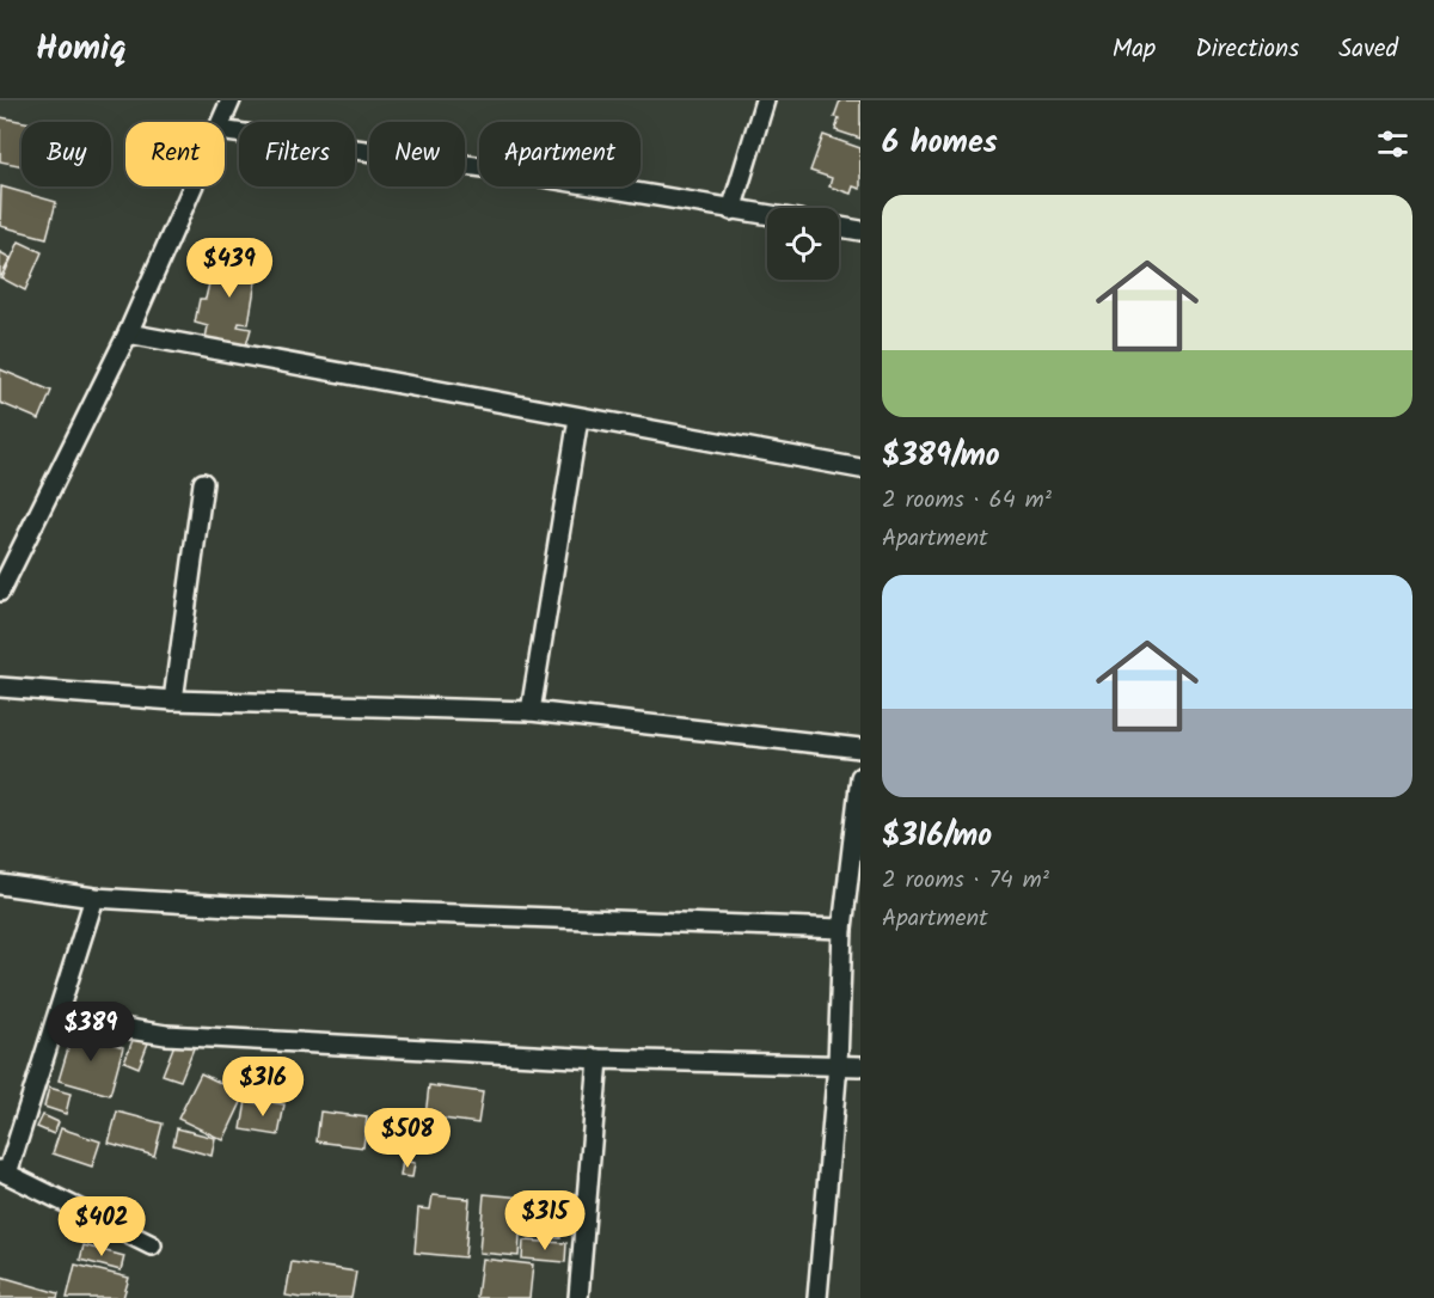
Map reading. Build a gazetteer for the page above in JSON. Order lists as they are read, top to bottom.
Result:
{
  "page": {
    "header": "Homiq",
    "nav": ["Map", "Directions", "Saved"],
    "heading": "6 homes",
    "chip": [
      "Buy",
      "Rent",
      "Filters",
      "New",
      "Apartment"
    ],
    "list": [
      {
        "name": "$389/mo",
        "note": "2 rooms · 64 m² · Apartment"
      },
      {
        "name": "$316/mo",
        "note": "2 rooms · 74 m² · Apartment"
      }
    ],
    "price": [
      "$439",
      "$389",
      "$316",
      "$508",
      "$315",
      "$402"
    ]
  }
}
